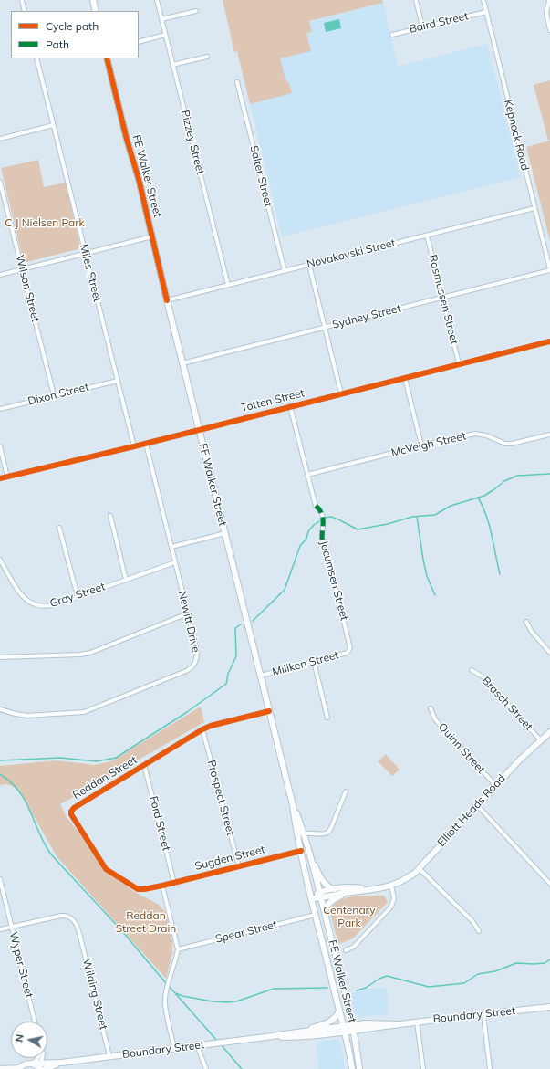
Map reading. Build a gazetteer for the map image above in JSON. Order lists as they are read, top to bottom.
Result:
{
  "streets": {
    "main road": ["FE Walker Street", "Elliott Heads Road", "Boundary Street"],
    "street": [
      "Baird Street",
      "Kepnock Road",
      "Pizzey Street",
      "Salter Street",
      "Novakovski Street",
      "Miles Street",
      "Wilson Street",
      "Rasmussen Street",
      "Sydney Street",
      "Dixon Street",
      "Totten Street",
      "McVeigh Street",
      "Jocumsen Street",
      "Gray Street",
      "Newitt Drive",
      "Miliken Street",
      "Brasch Street",
      "Quinn Street",
      "Reddan Street",
      "Prospect Street",
      "Ford Street",
      "Sugden Street",
      "Spear Street",
      "Wyper Street",
      "Wilding Street"
    ]
  },
  "crossings": [
    ["Baird Street", "Kepnock Road"],
    ["Kepnock Road", "Novakovski Street"],
    ["Kepnock Road", "Sydney Street"],
    ["Pizzey Street", "Novakovski Street"],
    ["FE Walker Street", "Novakovski Street"],
    ["FE Walker Street", "Sydney Street"],
    ["FE Walker Street", "Totten Street"],
    ["FE Walker Street", "Miliken Street"],
    ["FE Walker Street", "Reddan Street"],
    ["FE Walker Street", "Elliott Heads Road"],
    ["FE Walker Street", "Sugden Street"],
    ["FE Walker Street", "Spear Street"],
    ["FE Walker Street", "Boundary Street"],
    ["Salter Street", "Novakovski Street"],
    ["Novakovski Street", "Rasmussen Street"],
    ["Miles Street", "Dixon Street"],
    ["Miles Street", "Totten Street"],
    ["Wilson Street", "Dixon Street"],
    ["Rasmussen Street", "Sydney Street"],
    ["Rasmussen Street", "Totten Street"],
    ["Totten Street", "Jocumsen Street"],
    ["Totten Street", "Newitt Drive"],
    ["McVeigh Street", "Jocumsen Street"],
    ["Jocumsen Street", "Miliken Street"],
    ["Gray Street", "Newitt Drive"],
    ["Brasch Street", "Elliott Heads Road"],
    ["Quinn Street", "Elliott Heads Road"],
    ["Reddan Street", "Prospect Street"],
    ["Reddan Street", "Ford Street"],
    ["Reddan Street", "Sugden Street"],
    ["Prospect Street", "Sugden Street"],
    ["Ford Street", "Sugden Street"],
    ["Wyper Street", "Wilding Street"],
    ["Wilding Street", "Boundary Street"]
  ],
  "parks": ["C J Nielsen Park", "Centenary Park", "Reddan Street Drain"],
  "legend": ["Cycle path", "Path"],
  "north": "left"
}
